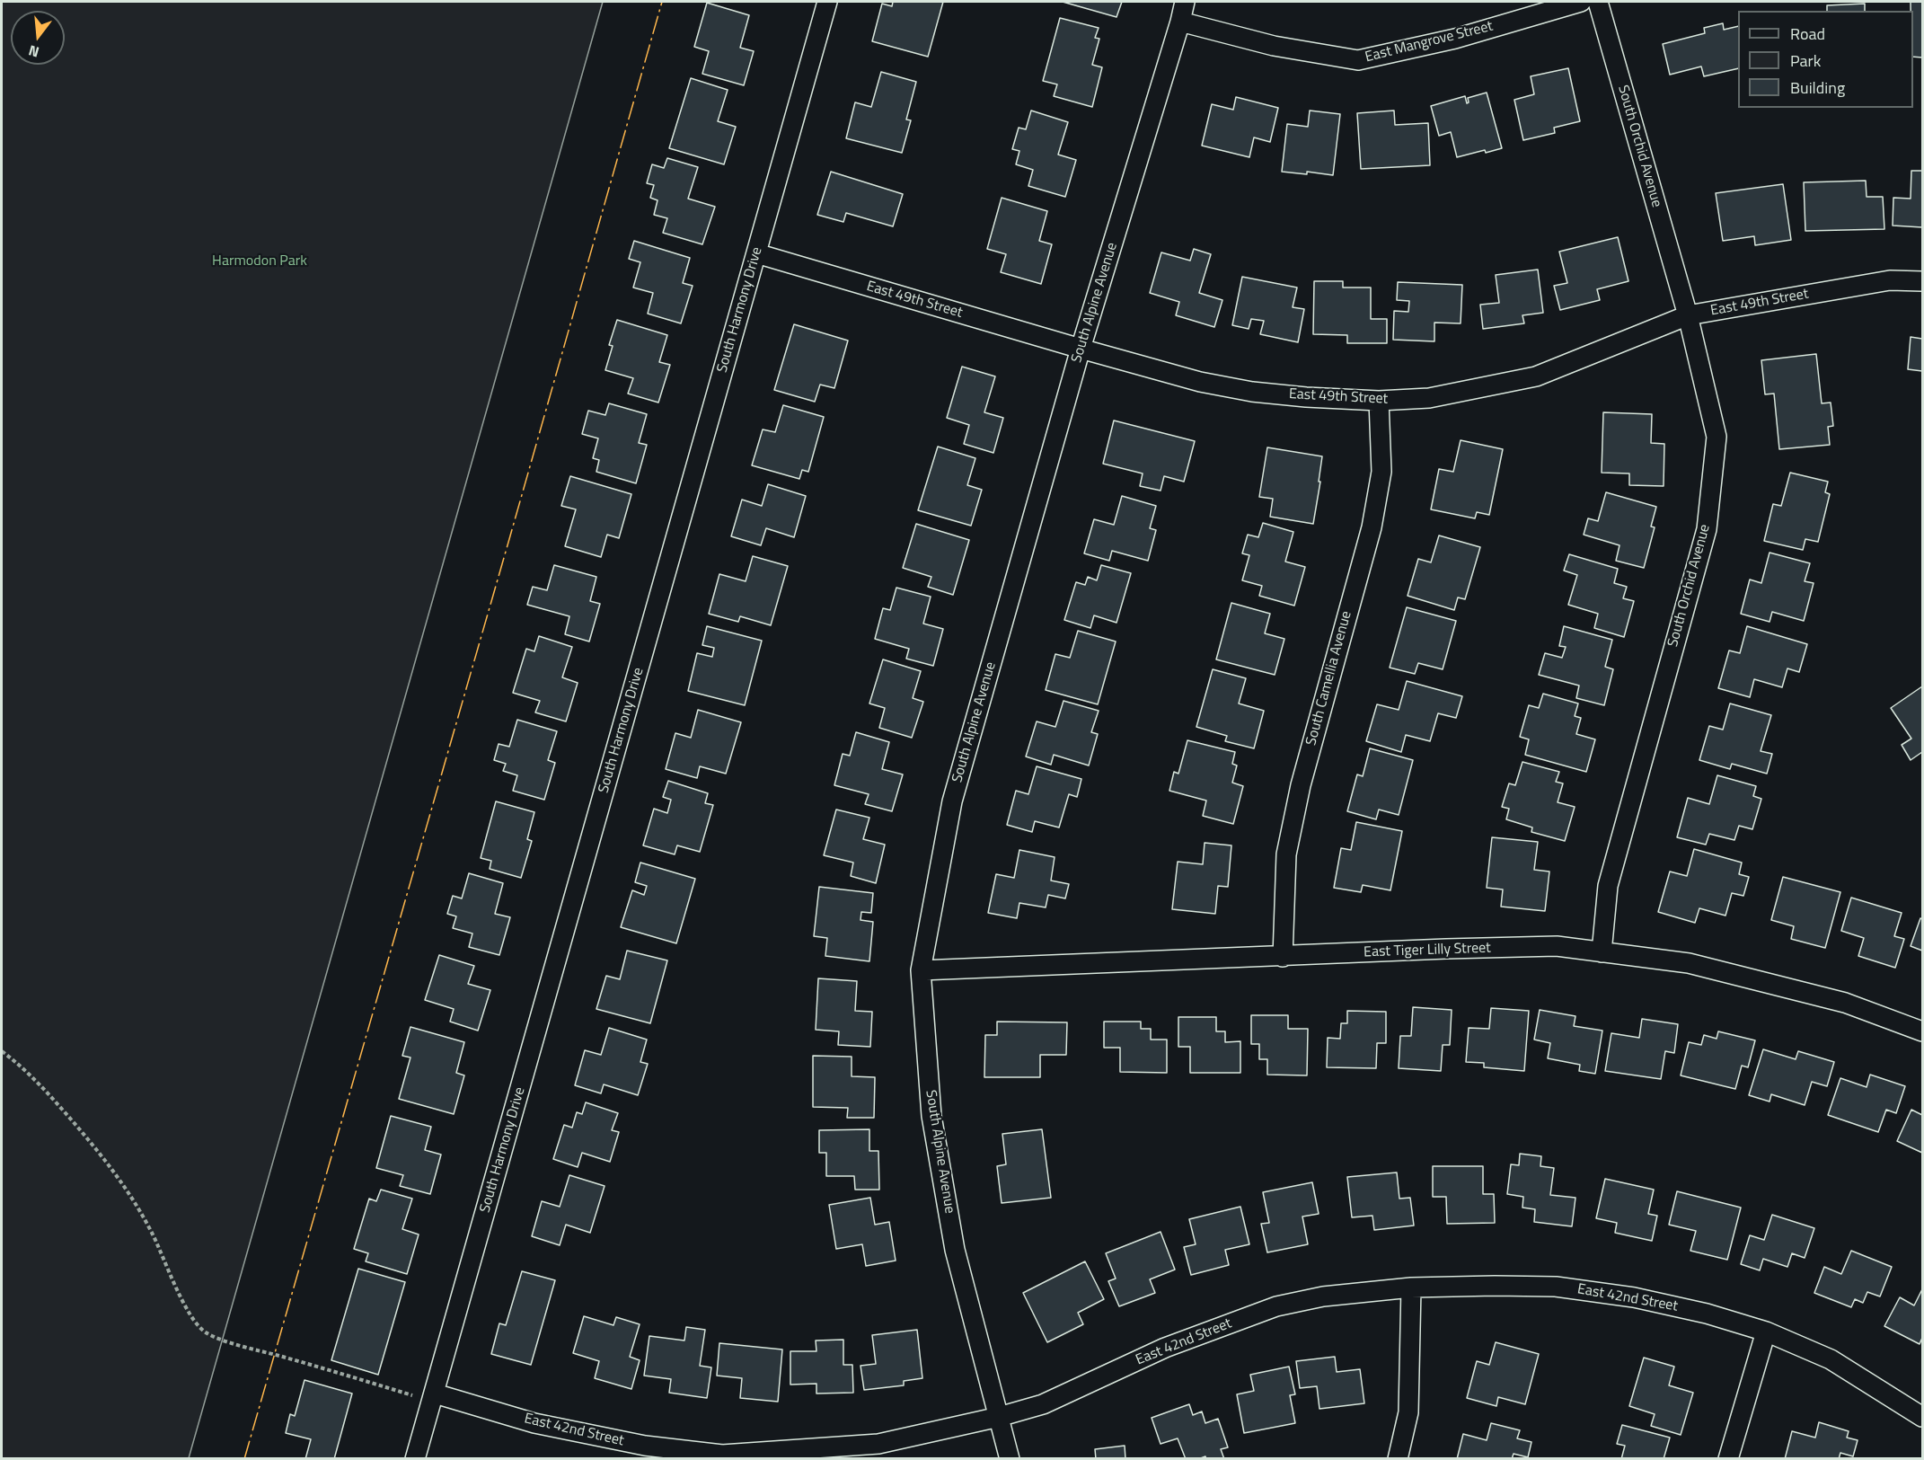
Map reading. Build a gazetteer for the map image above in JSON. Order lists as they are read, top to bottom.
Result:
{
  "streets": {
    "street": [
      "East Mangrove Street",
      "South Orchid Avenue",
      "East 49th Street",
      "South Alpine Avenue",
      "South Harmony Drive",
      "South Camellia Avenue",
      "East Tiger Lilly Street",
      "East 42nd Street"
    ]
  },
  "crossings": [
    ["East Mangrove Street", "South Alpine Avenue"],
    ["South Orchid Avenue", "East 49th Street"],
    ["South Orchid Avenue", "East Tiger Lilly Street"],
    ["East 49th Street", "South Alpine Avenue"],
    ["East 49th Street", "South Harmony Drive"],
    ["East 49th Street", "South Camellia Avenue"],
    ["South Alpine Avenue", "East Tiger Lilly Street"],
    ["South Alpine Avenue", "East 42nd Street"],
    ["South Harmony Drive", "East 42nd Street"],
    ["South Camellia Avenue", "East Tiger Lilly Street"]
  ],
  "parks": ["Harmodon Park"],
  "legend": ["Road", "Park", "Building"],
  "north": "bottom"
}
